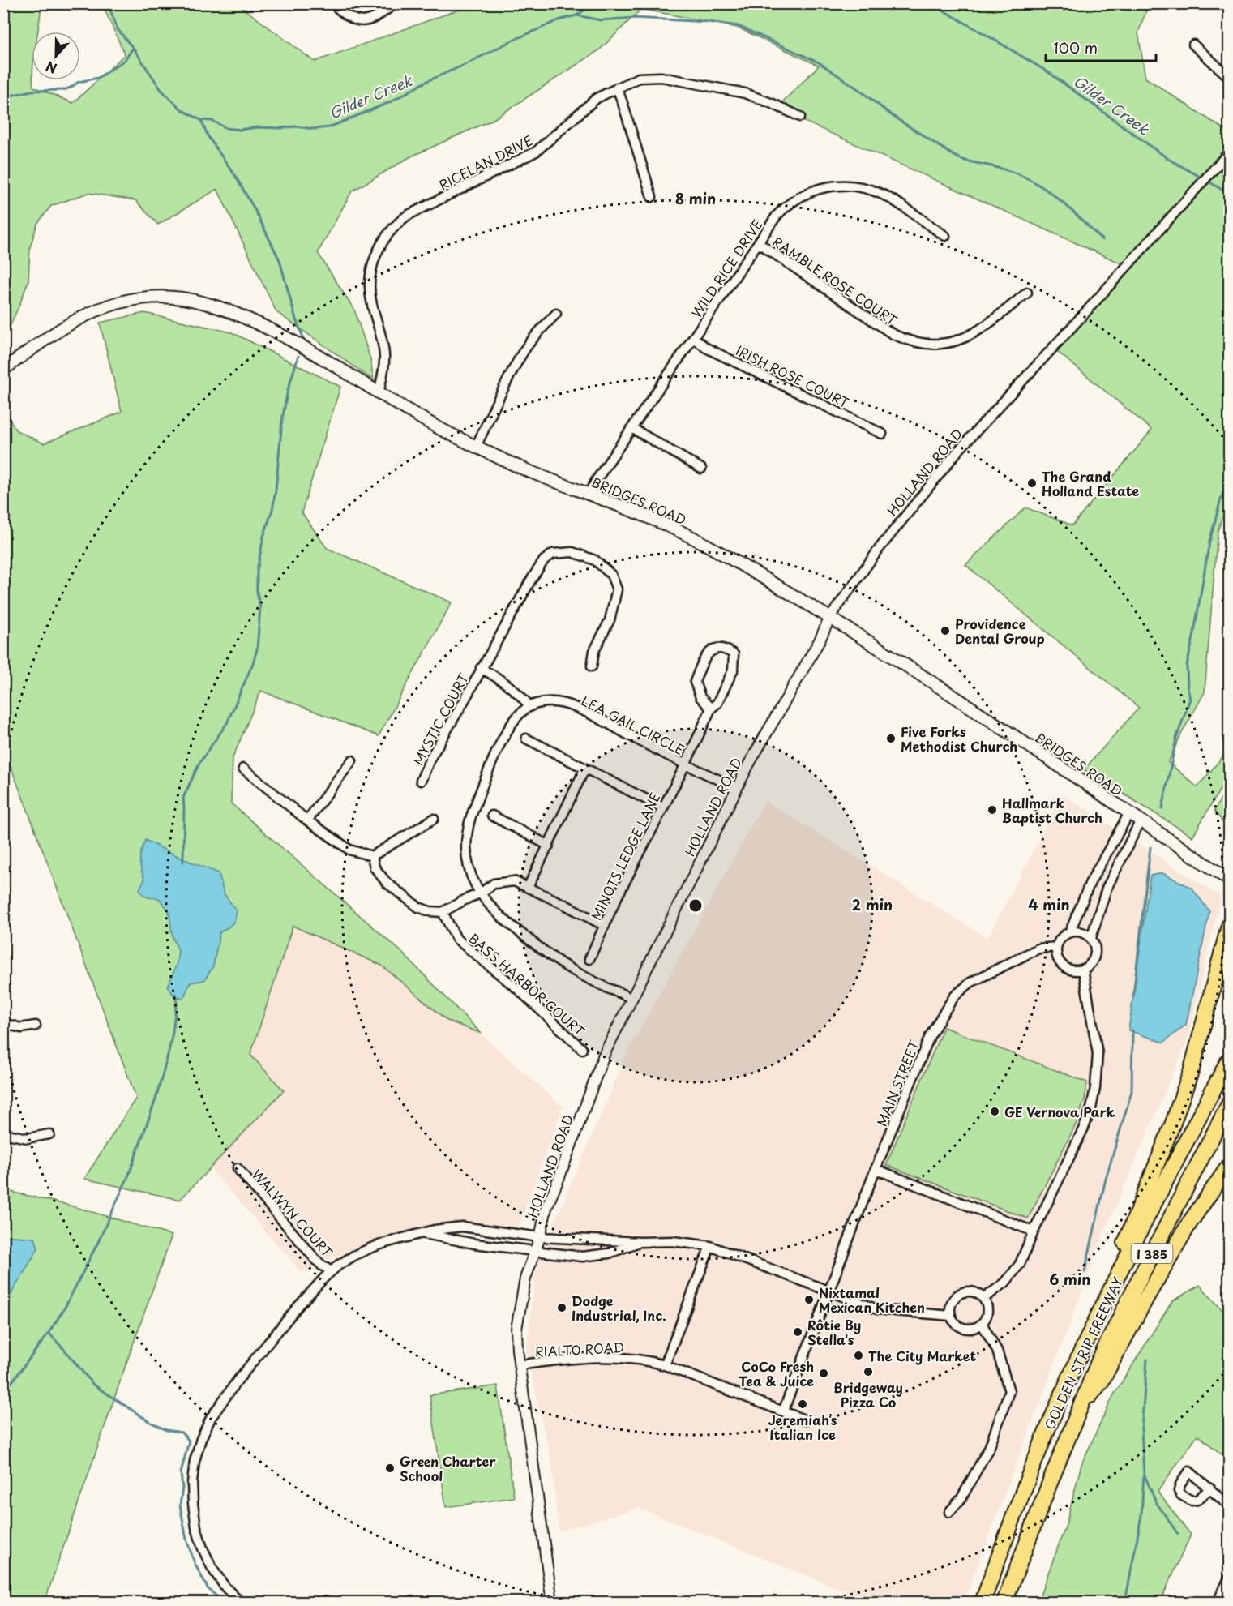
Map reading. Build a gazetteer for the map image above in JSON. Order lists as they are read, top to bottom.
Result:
{
  "streets": {
    "highway": ["I 385", "GOLDEN STRIP FREEWAY"],
    "main road": ["BRIDGES ROAD"],
    "street": [
      "RICELAN DRIVE",
      "WILD RICE DRIVE",
      "RAMBLE ROSE COURT",
      "IRISH ROSE COURT",
      "HOLLAND ROAD",
      "MYSTIC COURT",
      "LEA GAIL CIRCLE",
      "MINOTS LEDGE LANE",
      "BASS HARBOR COURT",
      "MAIN STREET",
      "WALWYN COURT",
      "RIALTO ROAD"
    ]
  },
  "crossings": [
    ["RICELAN DRIVE", "BRIDGES ROAD"],
    ["WILD RICE DRIVE", "RAMBLE ROSE COURT"],
    ["WILD RICE DRIVE", "IRISH ROSE COURT"],
    ["WILD RICE DRIVE", "BRIDGES ROAD"],
    ["HOLLAND ROAD", "BRIDGES ROAD"],
    ["HOLLAND ROAD", "LEA GAIL CIRCLE"],
    ["HOLLAND ROAD", "RIALTO ROAD"],
    ["LEA GAIL CIRCLE", "MINOTS LEDGE LANE"],
    ["MAIN STREET", "RIALTO ROAD"]
  ],
  "water": ["Gilder Creek"],
  "places": [
    "The Grand Holland Estate",
    "Providence Dental Group",
    "Five Forks Methodist Church",
    "Hallmark Baptist Church",
    "GE Vernova Park",
    "Nixtamal Mexican Kitchen",
    "Dodge Industrial, Inc.",
    "Rôtie By Stella's",
    "The City Market",
    "Bridgeway Pizza Co",
    "CoCo Fresh Tea & Juice",
    "Jeremiah’s Italian Ice",
    "Green Charter School"
  ],
  "scale_bar": "100 m",
  "north": "bottom",
  "rings": [
    "8 min",
    "2 min",
    "4 min",
    "6 min"
  ]
}
